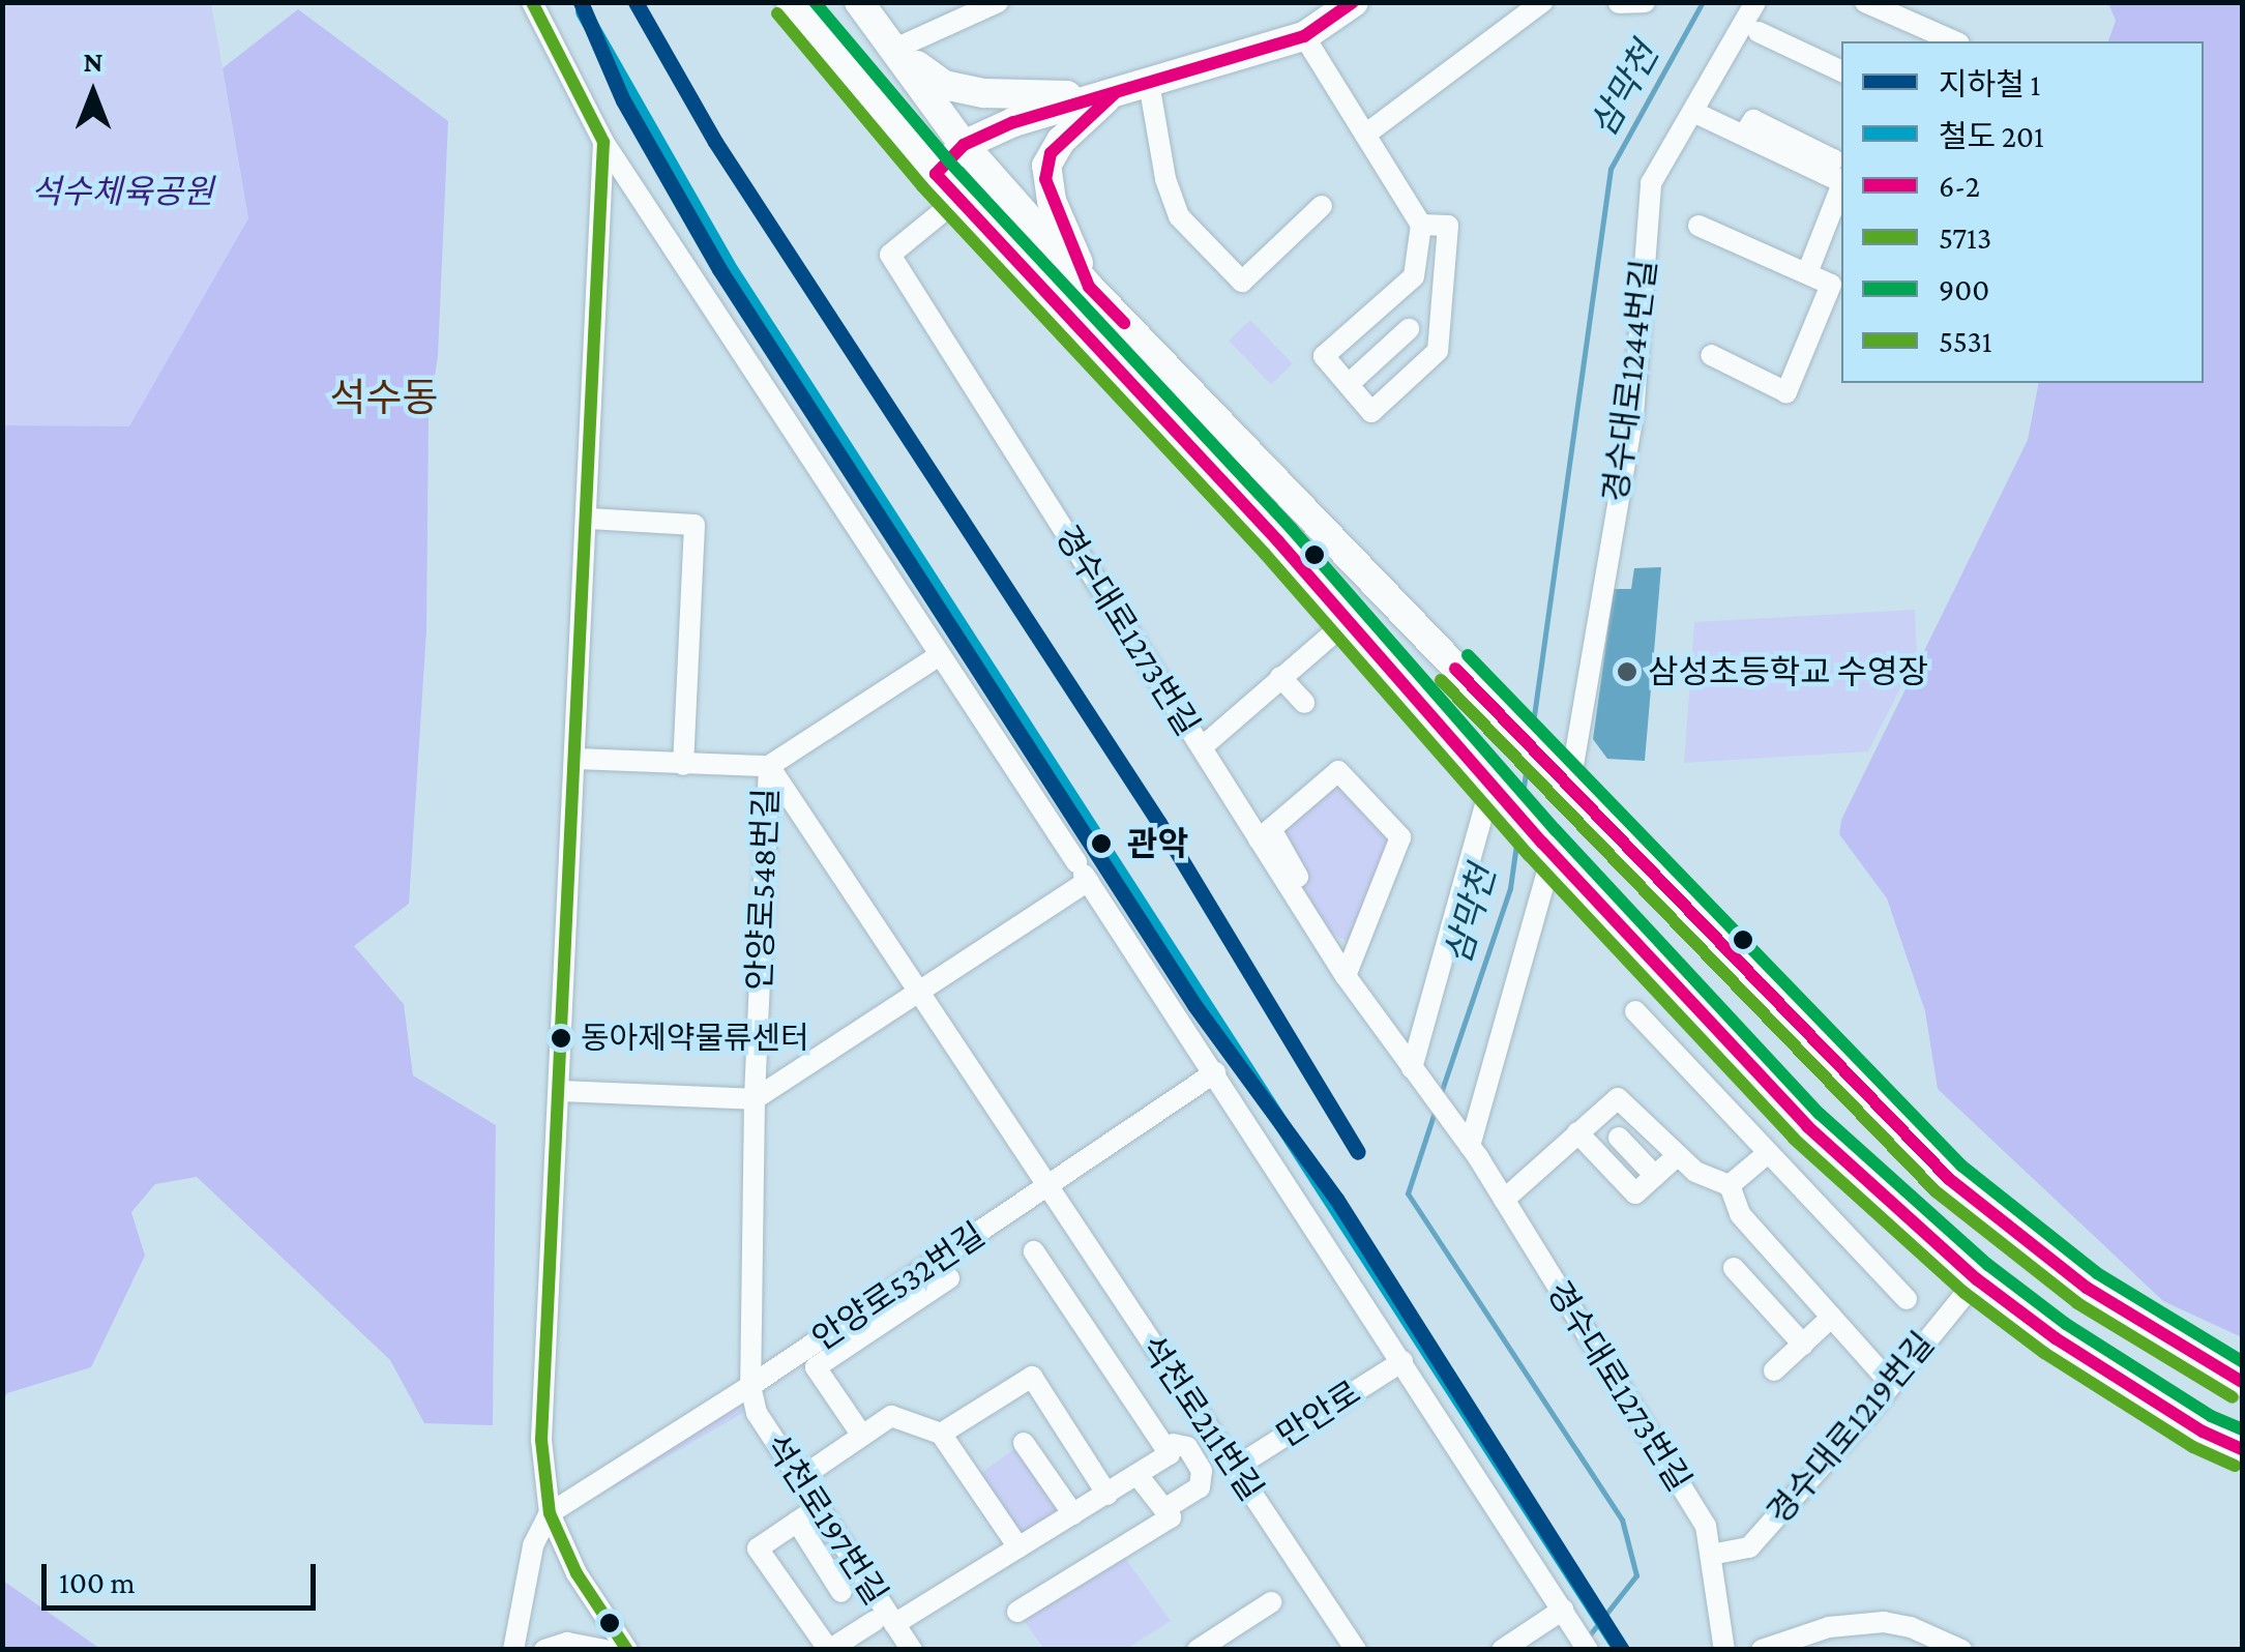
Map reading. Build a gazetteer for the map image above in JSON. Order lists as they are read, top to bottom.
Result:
{
  "streets": {
    "street": [
      "경수대로1244번길",
      "경수대로1273번길",
      "안양로548번길",
      "안양로532번길",
      "만안로",
      "석천로211번길",
      "경수대로1219번길",
      "석천로197번길"
    ]
  },
  "crossings": [
    ["경수대로1273번길", "경수대로1219번길"],
    ["안양로532번길", "석천로211번길"],
    ["안양로532번길", "석천로197번길"],
    ["만안로", "석천로211번길"]
  ],
  "districts": ["석수동"],
  "water": ["삼막천"],
  "parks": ["석수체육공원"],
  "places": ["삼성초등학교 수영장", "관악", "동아제약물류센터"],
  "lines": [
    "metro line 1",
    "transit line 6-2",
    "transit line 900",
    "transit line 5531",
    "rail line 201",
    "transit line 5713"
  ],
  "legend": [
    "지하철 1",
    "철도 201",
    "6-2",
    "5713",
    "900",
    "5531"
  ],
  "scale_bar": "100 m",
  "north": "top"
}
